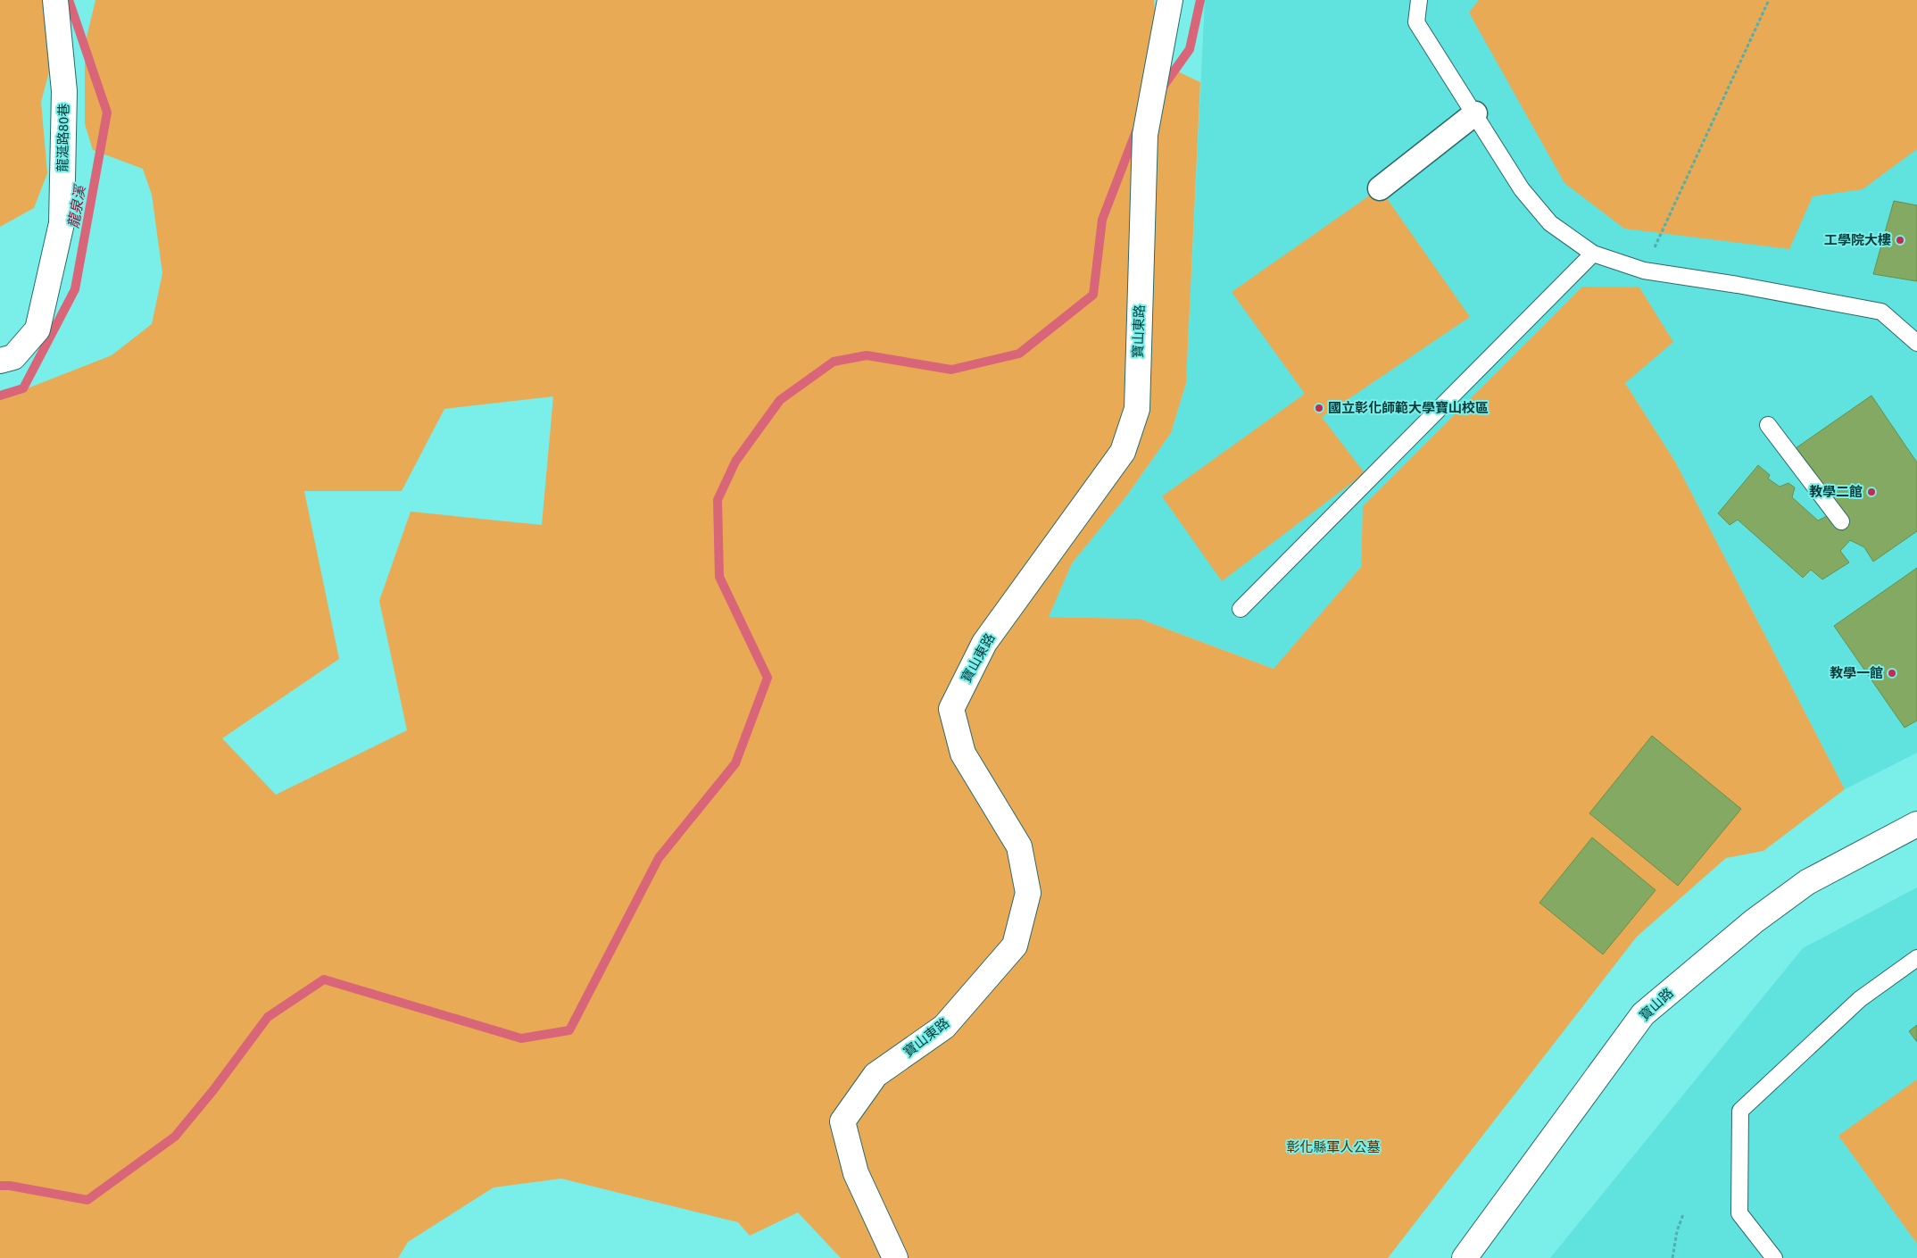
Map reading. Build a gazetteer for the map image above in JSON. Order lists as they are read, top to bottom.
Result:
{
  "streets": {
    "street": ["龍涎路80巷", "寶山東路", "寶山路"]
  },
  "water": ["龍泉溪"],
  "parks": ["彰化縣軍人公墓"],
  "places": [
    "工學院大樓",
    "國立彰化師範大學寶山校區",
    "教學二館",
    "教學一館"
  ]
}
